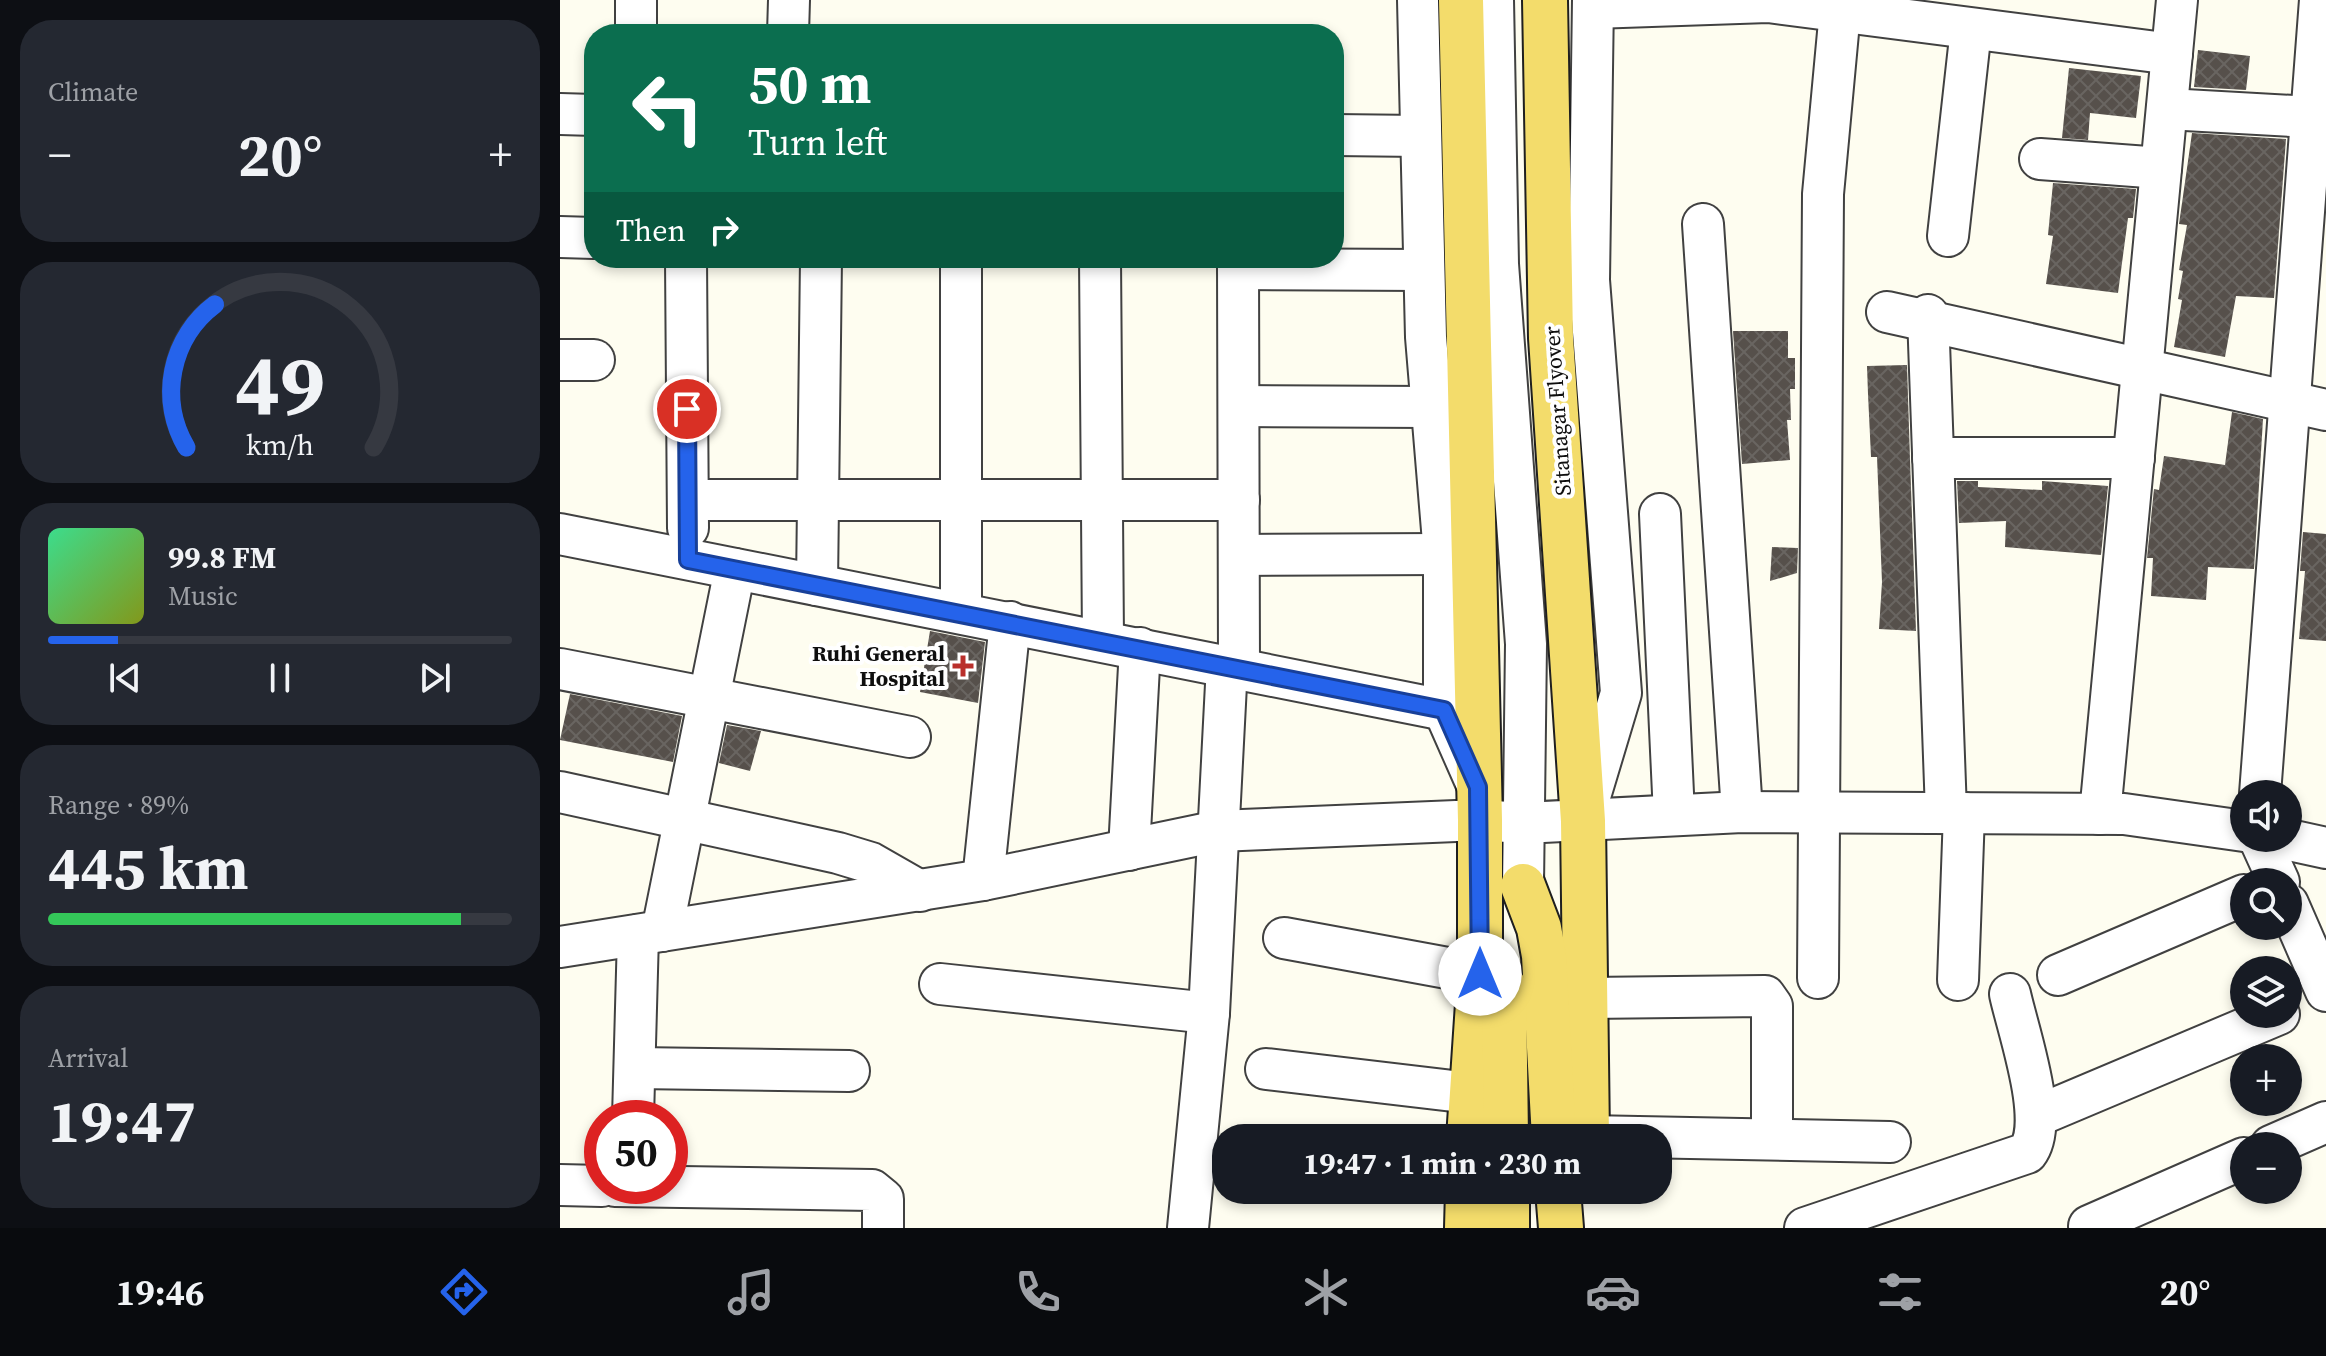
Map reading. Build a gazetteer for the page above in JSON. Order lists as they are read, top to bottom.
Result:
{
  "streets": {
    "main road": ["Sitanagar Flyover"]
  },
  "places": {
    "health": ["Ruhi General Hospital"]
  },
  "page": {
    "tile": [
      "Climate",
      ["Range · 89%", "445 km"],
      ["Arrival", "19:47"]
    ],
    "turn": ["50 m", "Turn left"],
    "heat": ["−", "20°", "+"],
    "then": "Then",
    "song": ["99.8 FM", "Music"],
    "map_buttons": ["+", "−"],
    "limit": "50",
    "trip": "19:47 · 1 min · 230 m",
    "tabs": ["19:46", "20°"],
    "gauge": ["49", "km/h"]
  }
}
